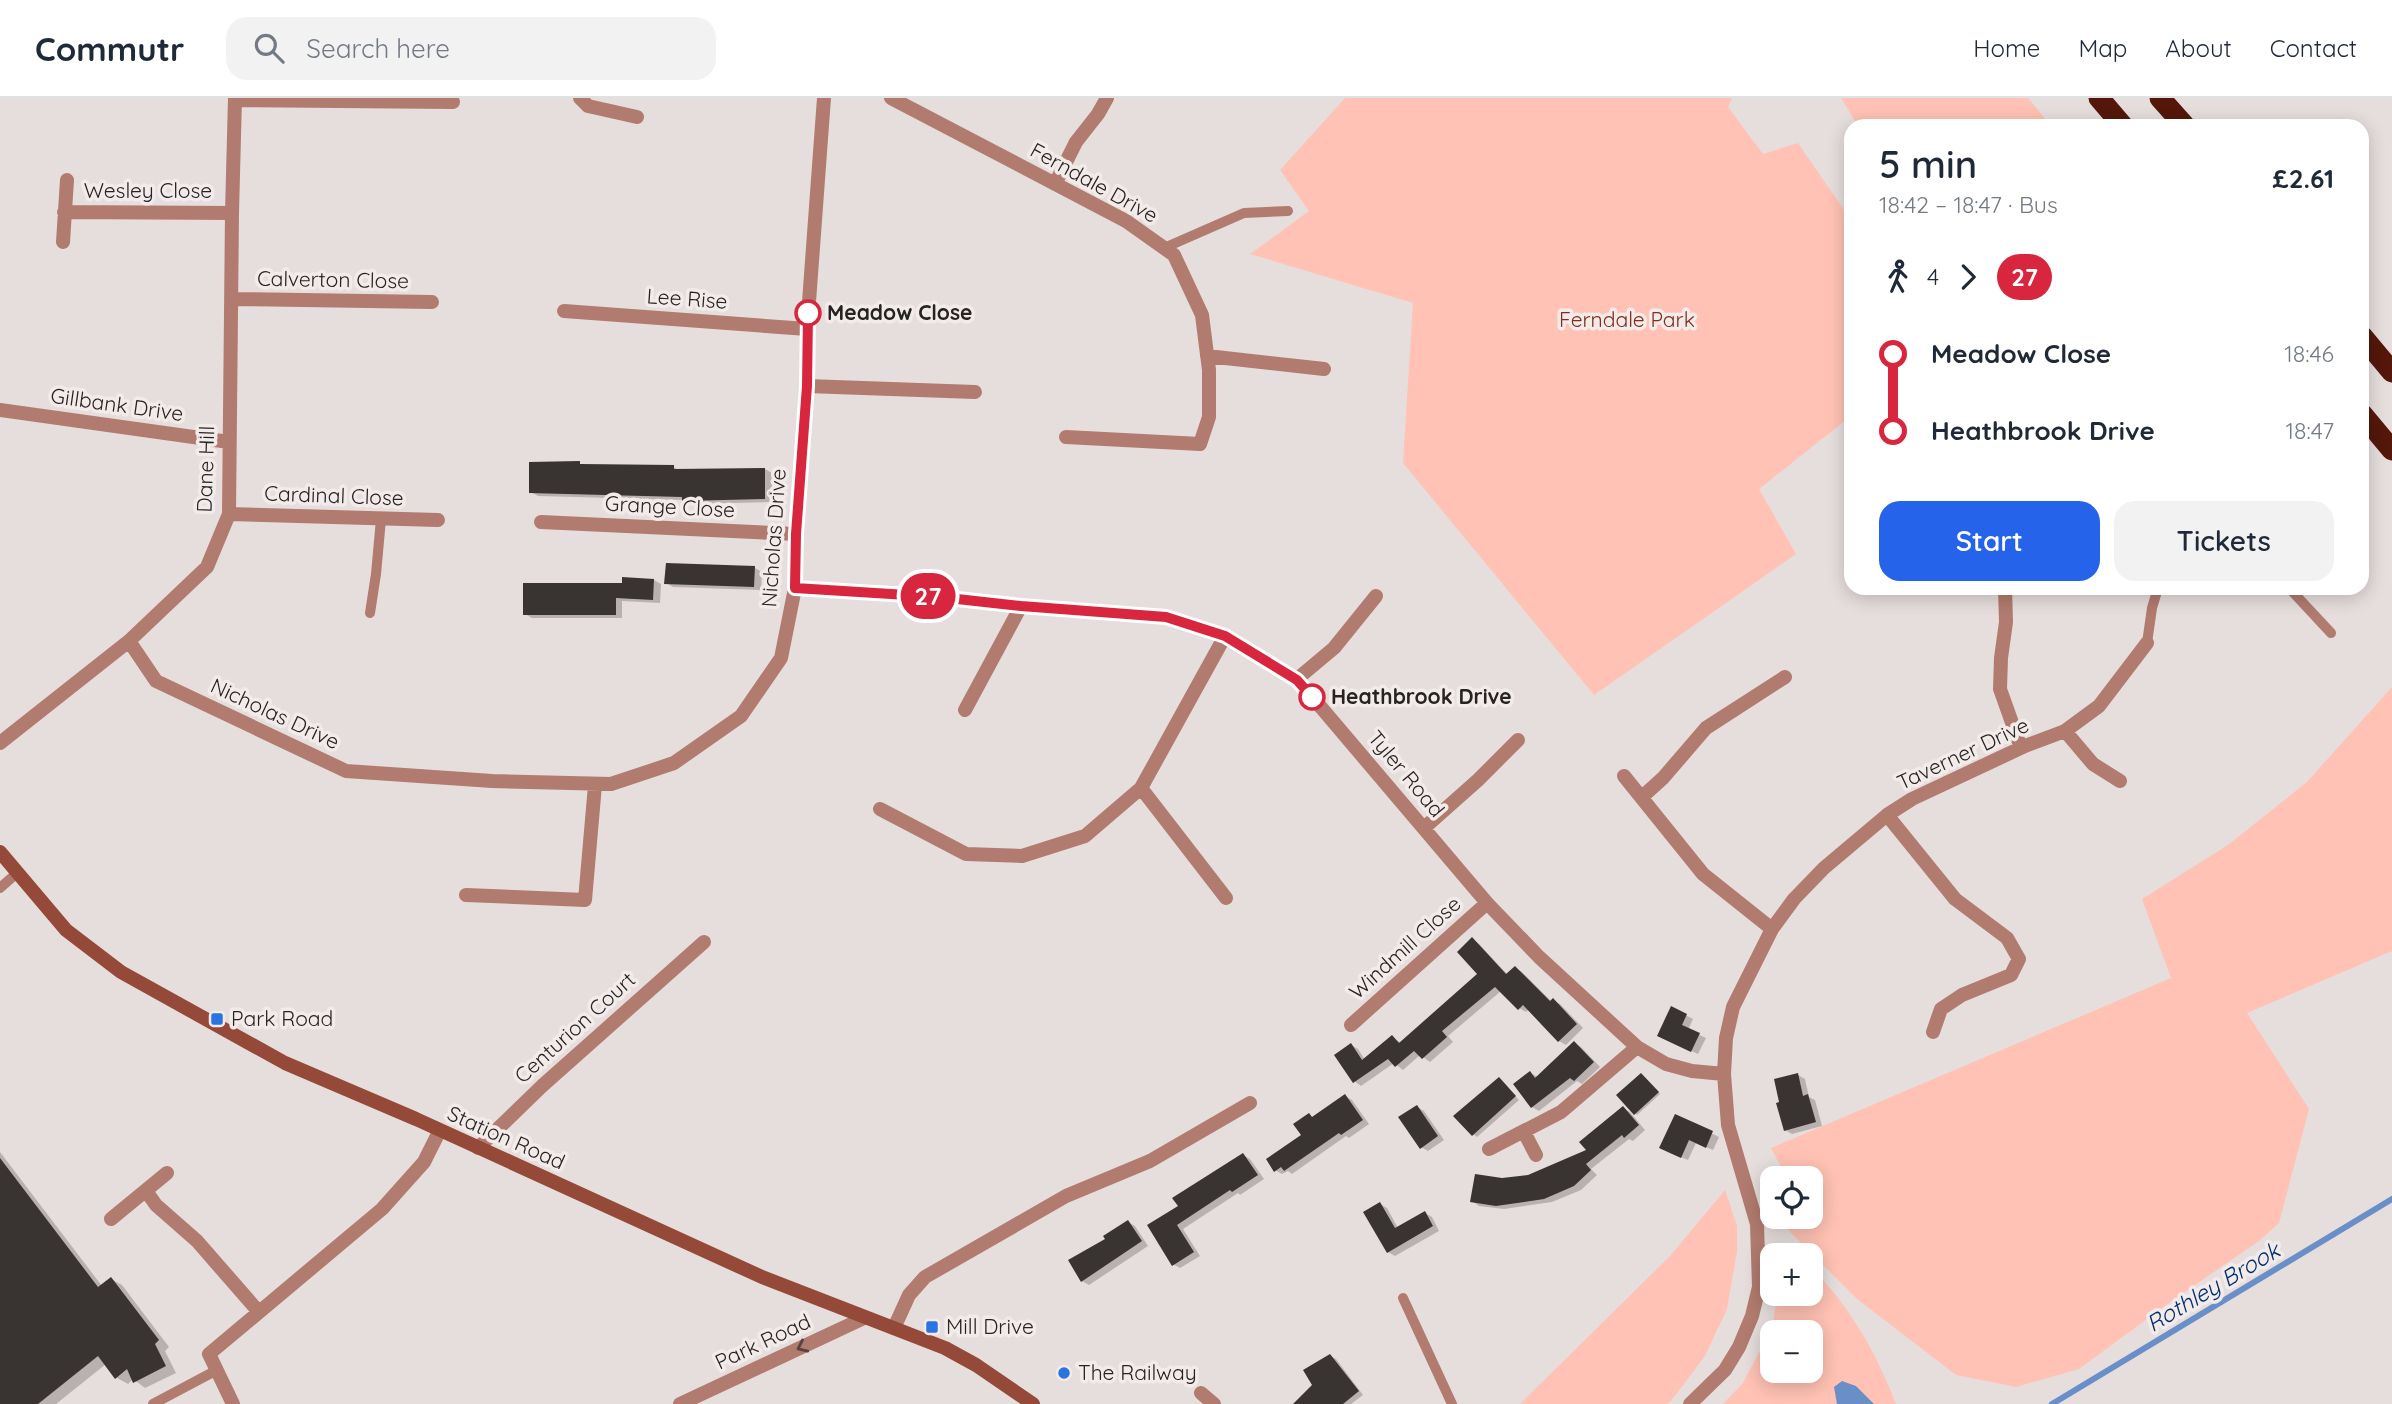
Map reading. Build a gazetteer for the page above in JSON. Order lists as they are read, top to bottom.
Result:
{
  "streets": {
    "street": [
      "Ferndale Drive",
      "Wesley Close",
      "Calverton Close",
      "Lee Rise",
      "Gillbank Drive",
      "Dane Hill",
      "Cardinal Close",
      "Grange Close",
      "Nicholas Drive",
      "Taverner Drive",
      "Tyler Road",
      "Windmill Close",
      "Centurion Court",
      "Station Road",
      "Park Road"
    ]
  },
  "crossings": [
    ["Wesley Close", "Dane Hill"],
    ["Calverton Close", "Dane Hill"],
    ["Lee Rise", "Nicholas Drive"],
    ["Gillbank Drive", "Dane Hill"],
    ["Dane Hill", "Cardinal Close"],
    ["Dane Hill", "Nicholas Drive"],
    ["Grange Close", "Nicholas Drive"],
    ["Nicholas Drive", "Tyler Road"],
    ["Taverner Drive", "Tyler Road"],
    ["Tyler Road", "Windmill Close"],
    ["Centurion Court", "Station Road"],
    ["Station Road", "Park Road"]
  ],
  "one_way": ["Park Road"],
  "water": ["Rothley Brook"],
  "parks": ["Ferndale Park"],
  "places": {
    "other": ["Meadow Close", "Heathbrook Drive", "The Railway"],
    "transit": ["Park Road", "Mill Drive"]
  },
  "lines": ["bus line 27"],
  "page": {
    "header": "Commutr",
    "search": "Search here",
    "nav": [
      "Home",
      "Map",
      "About",
      "Contact"
    ],
    "on_map": "27",
    "heading": ["5 min", "18:42 – 18:47 · Bus", "£2.61"],
    "legs": ["4", "27"],
    "list": [
      {
        "name": "Meadow Close",
        "value": "18:46"
      },
      {
        "name": "Heathbrook Drive",
        "value": "18:47"
      }
    ],
    "buttons": ["Start", "Tickets"],
    "map_buttons": ["+", "−"]
  }
}
